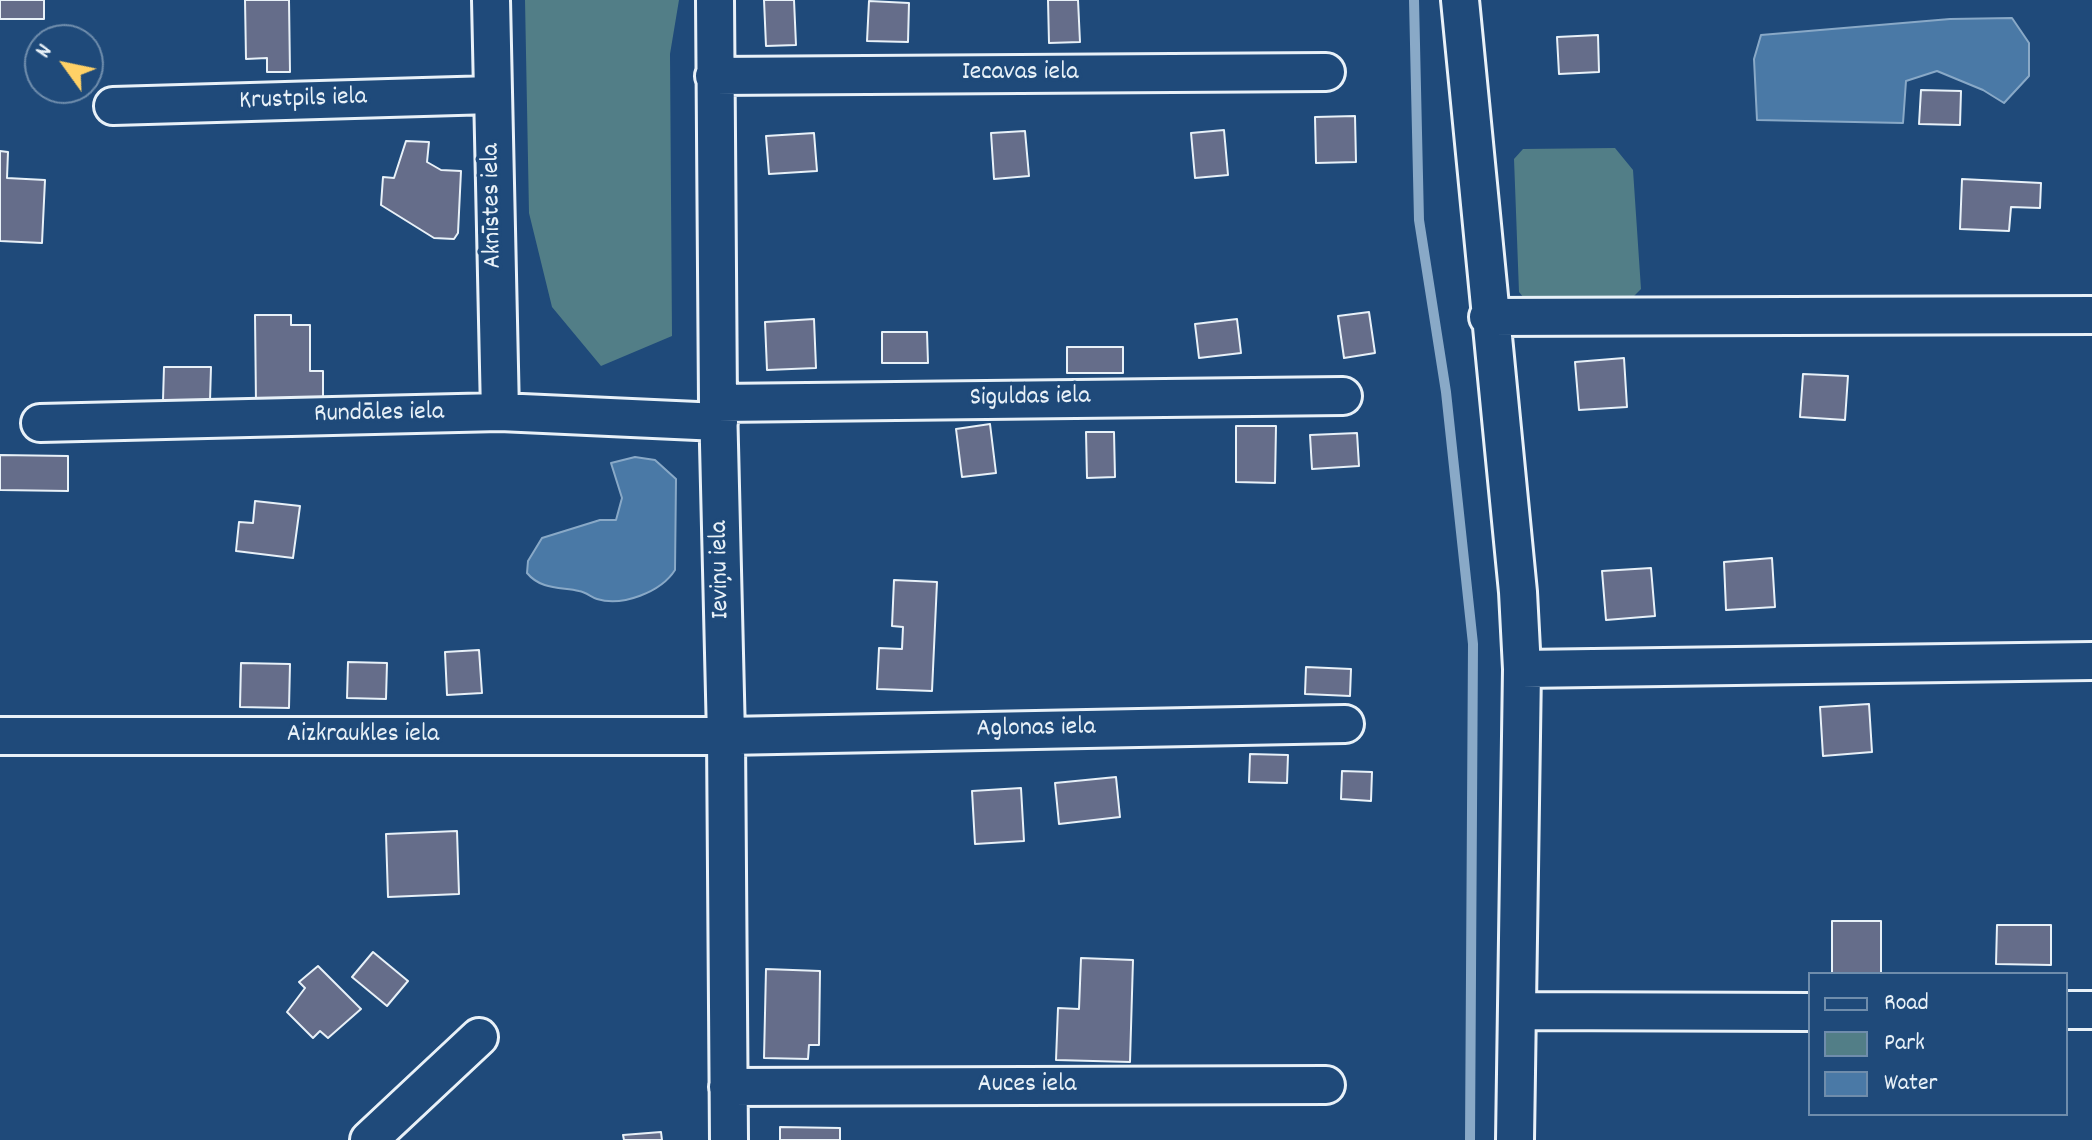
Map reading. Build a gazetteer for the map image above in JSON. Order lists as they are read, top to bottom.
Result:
{
  "streets": {
    "street": [
      "Iecavas iela",
      "Krustpils iela",
      "Aknīstes iela",
      "Siguldas iela",
      "Rundāles iela",
      "Ieviņu iela",
      "Aglonas iela",
      "Aizkraukles iela",
      "Auces iela"
    ]
  },
  "crossings": [
    ["Iecavas iela", "Ieviņu iela"],
    ["Krustpils iela", "Aknīstes iela"],
    ["Aknīstes iela", "Rundāles iela"],
    ["Siguldas iela", "Rundāles iela"],
    ["Siguldas iela", "Ieviņu iela"],
    ["Rundāles iela", "Ieviņu iela"],
    ["Ieviņu iela", "Aglonas iela"],
    ["Ieviņu iela", "Aizkraukles iela"],
    ["Ieviņu iela", "Auces iela"],
    ["Aglonas iela", "Aizkraukles iela"]
  ],
  "legend": ["Road", "Park", "Water"],
  "north": "top left"
}
